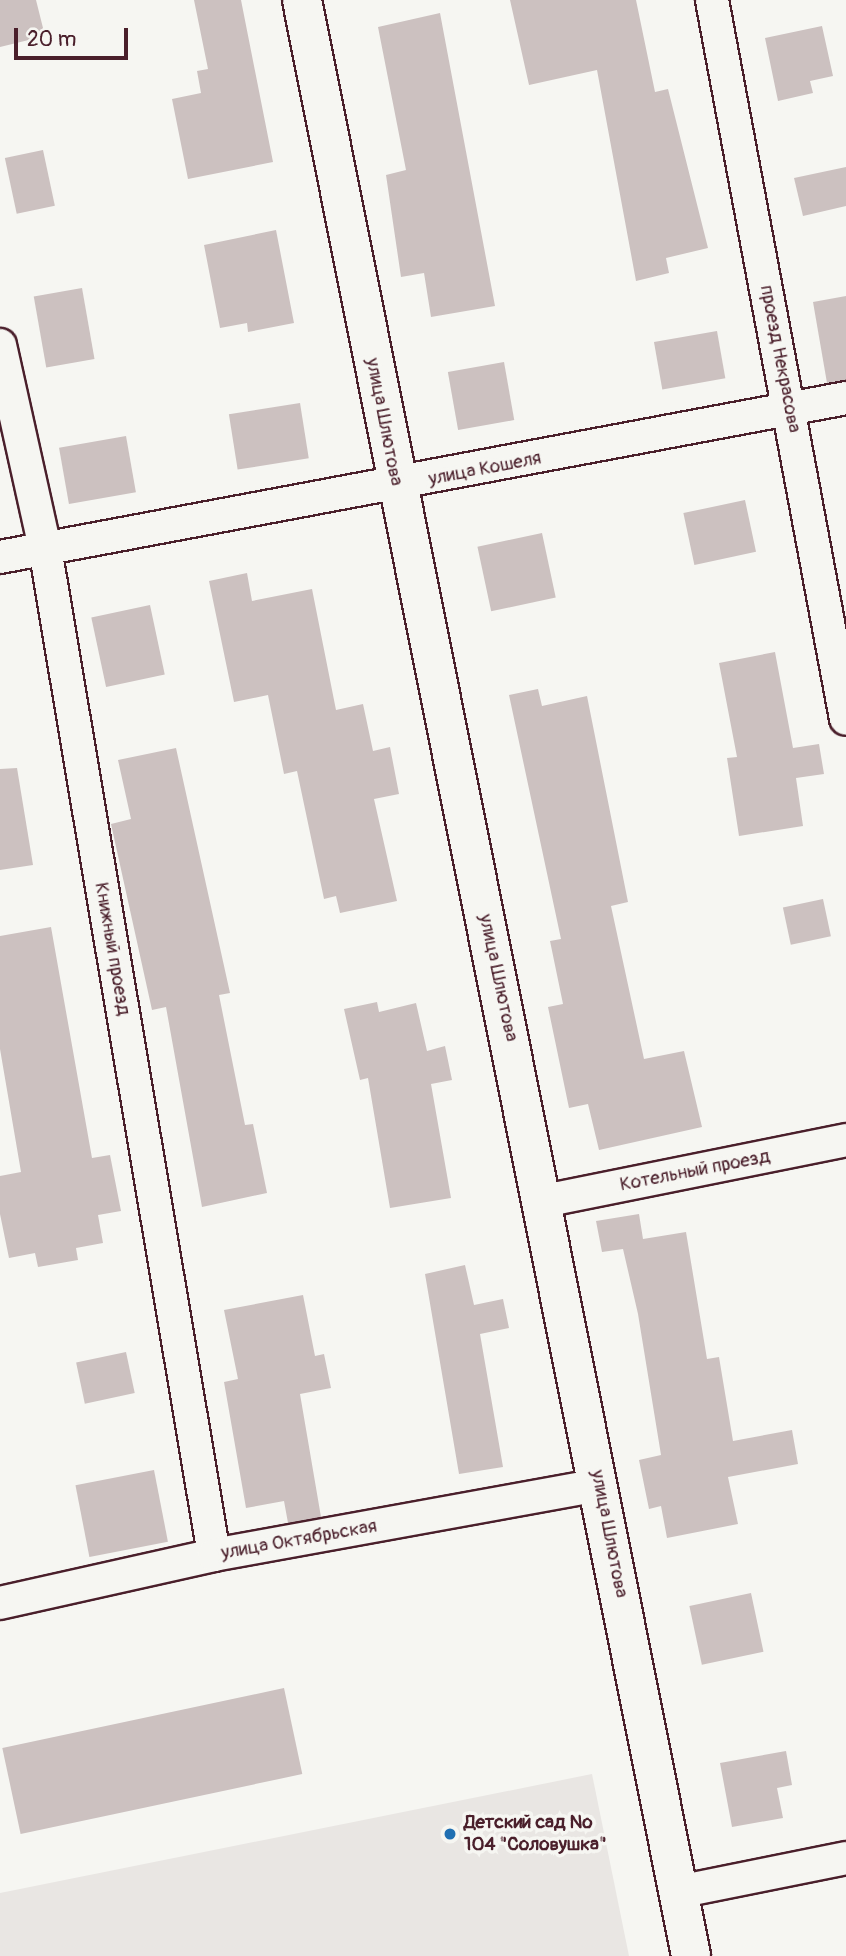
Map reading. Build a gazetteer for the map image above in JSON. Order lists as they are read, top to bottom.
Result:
{
  "streets": {
    "main road": ["улица Шлютова"],
    "street": [
      "проезд Некрасова",
      "улица Кошеля",
      "Книжный проезд",
      "Котельный проезд",
      "улица Октябрьская"
    ]
  },
  "crossings": [
    ["проезд Некрасова", "улица Кошеля"],
    ["улица Шлютова", "улица Кошеля"],
    ["улица Шлютова", "Котельный проезд"],
    ["улица Шлютова", "улица Октябрьская"],
    ["улица Кошеля", "Книжный проезд"],
    ["Книжный проезд", "улица Октябрьская"]
  ],
  "places": ["Детский сад № 104 \"Соловушка\""],
  "scale_bar": "20 m"
}
